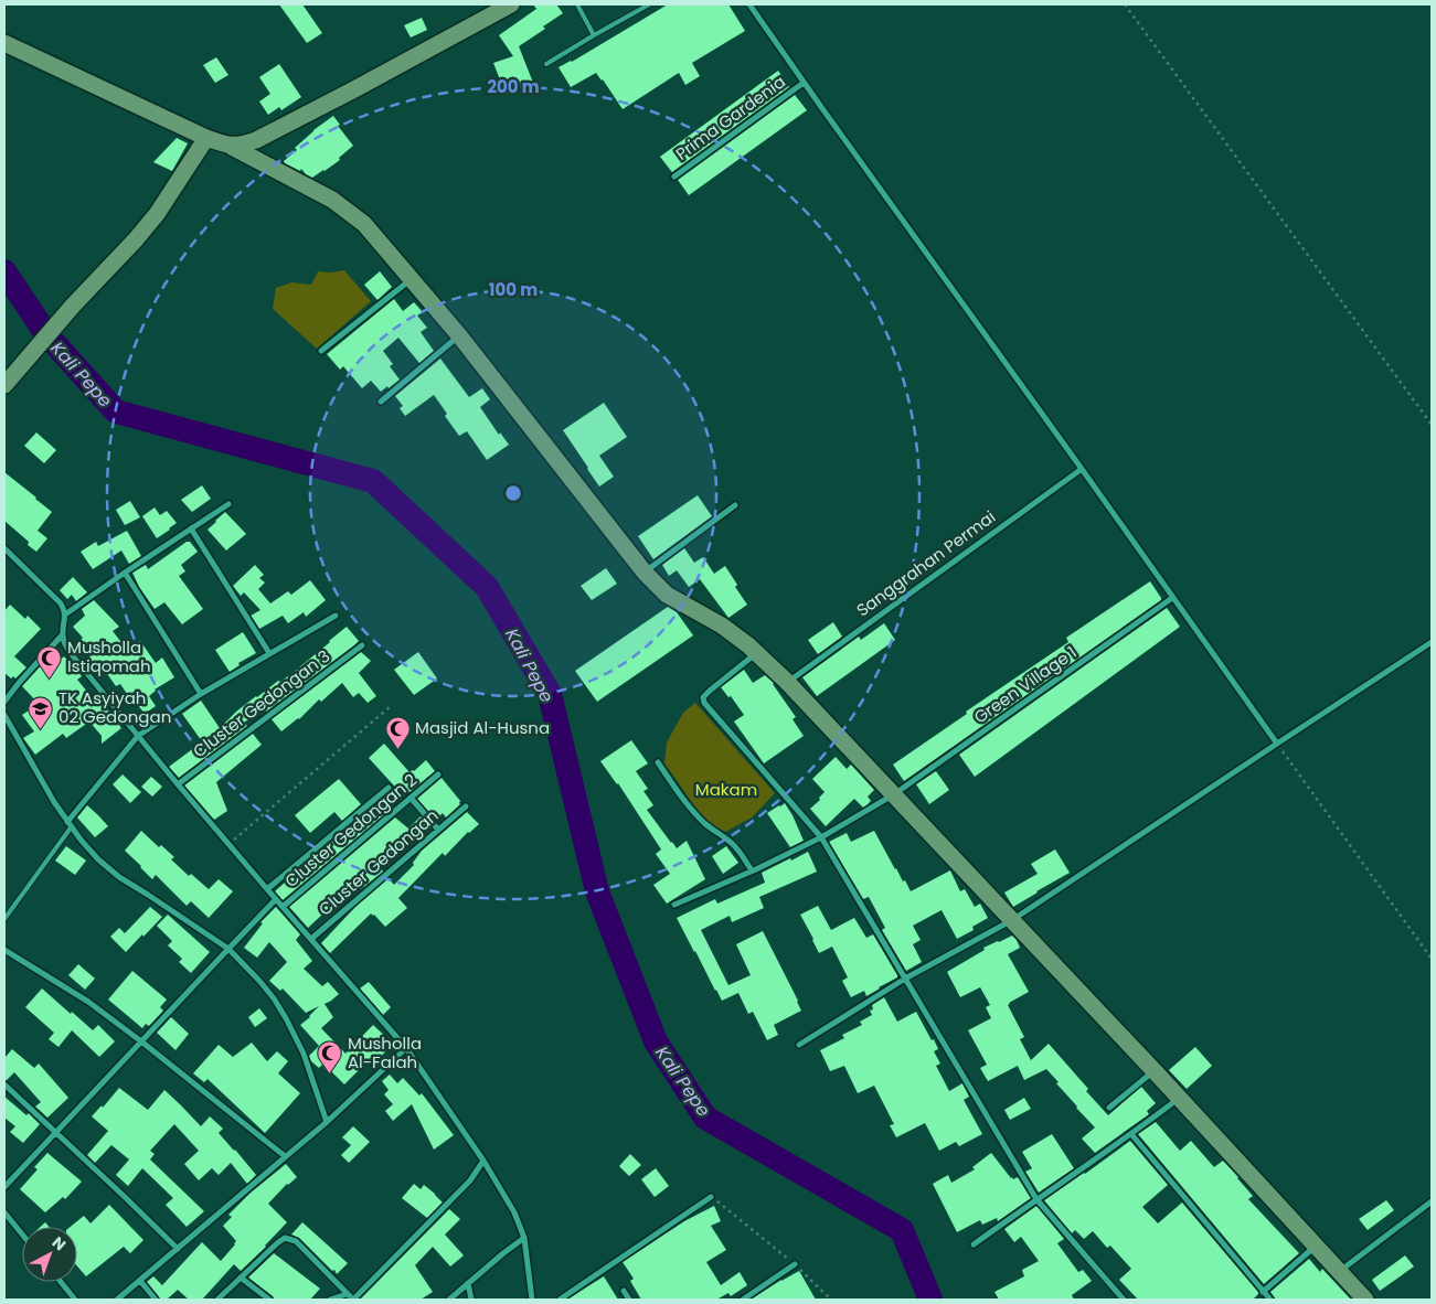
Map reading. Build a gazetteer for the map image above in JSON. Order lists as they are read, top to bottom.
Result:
{
  "streets": {
    "street": [
      "Prima Gardenia",
      "Sanggrahan Permai",
      "Green Village 1",
      "Cluster Gedongan 3",
      "Cluster Gedongan 2",
      "Cluster Gedongan"
    ]
  },
  "water": ["Kali Pepe"],
  "parks": ["Makam"],
  "places": {
    "mosque": ["Musholla Istiqomah", "Masjid Al-Husna", "Musholla Al-Falah"],
    "school or university": ["TK Asyiyah 02 Gedongan"]
  },
  "north": "top right",
  "rings": ["200 m", "100 m"]
}
